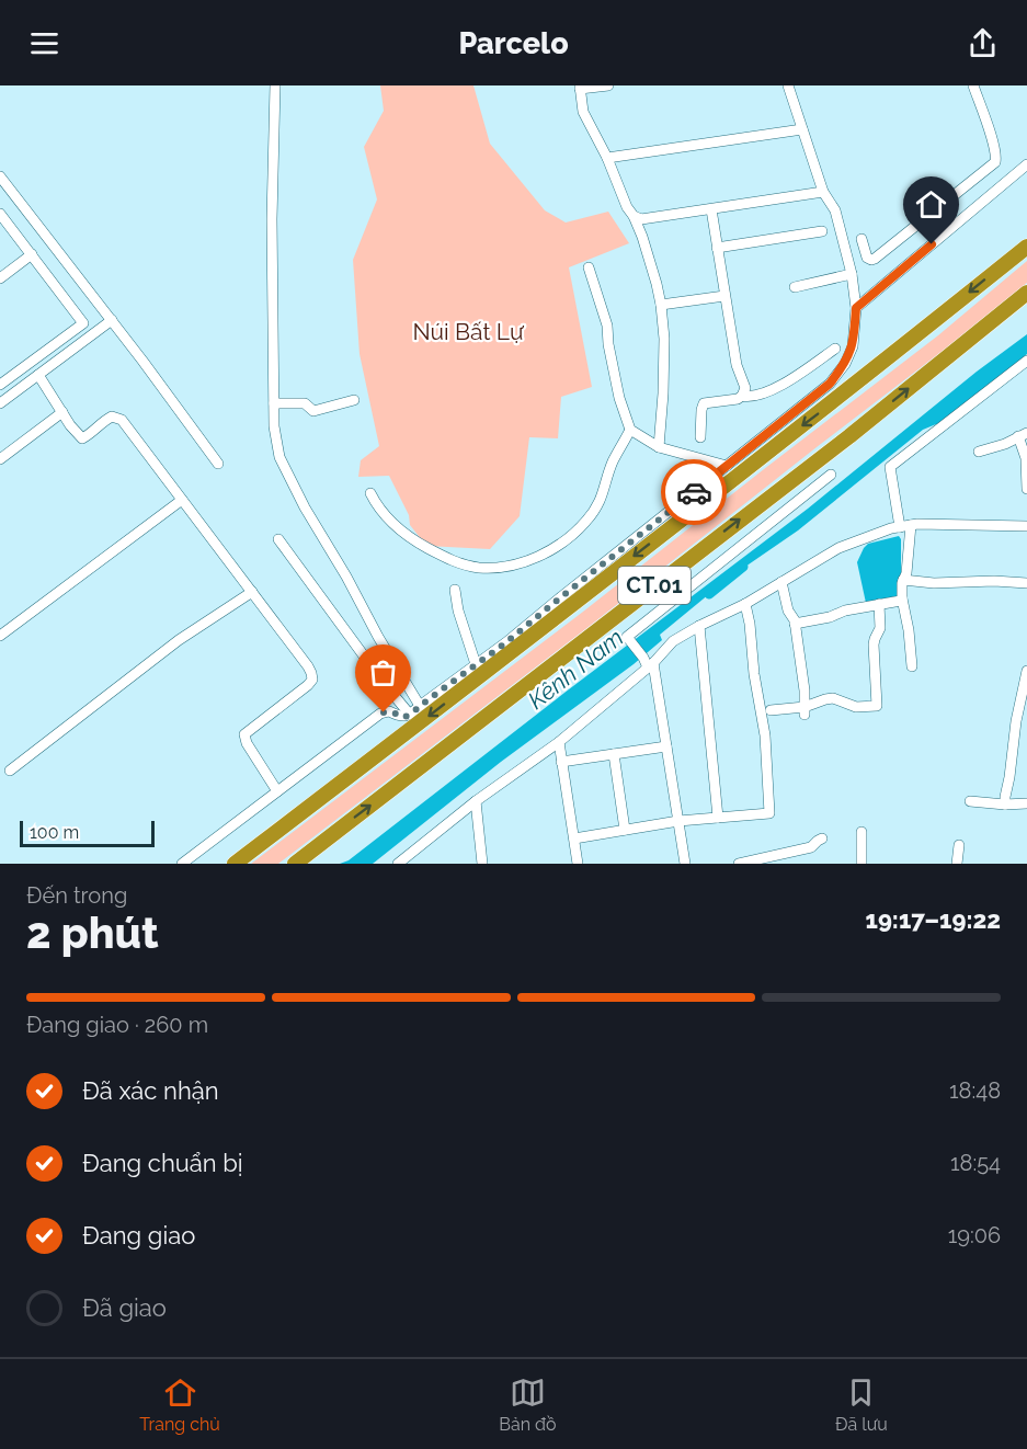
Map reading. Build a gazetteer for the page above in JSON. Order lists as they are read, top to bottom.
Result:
{
  "streets": {
    "highway": ["CT.01"]
  },
  "water": ["Kênh Nam"],
  "parks": ["Núi Bất Lự"],
  "scale_bar": "100 m",
  "page": {
    "header": "Parcelo",
    "scale": "100 m",
    "heading": ["2 phút", "Đến trong", "19:17–19:22"],
    "bar": "Đang giao · 260 m",
    "list": [
      ["Đã xác nhận", "18:48"],
      ["Đang chuẩn bị", "18:54"],
      ["Đang giao", "19:06"],
      "Đã giao"
    ],
    "tabs": ["Trang chủ", "Bản đồ", "Đã lưu"]
  }
}
